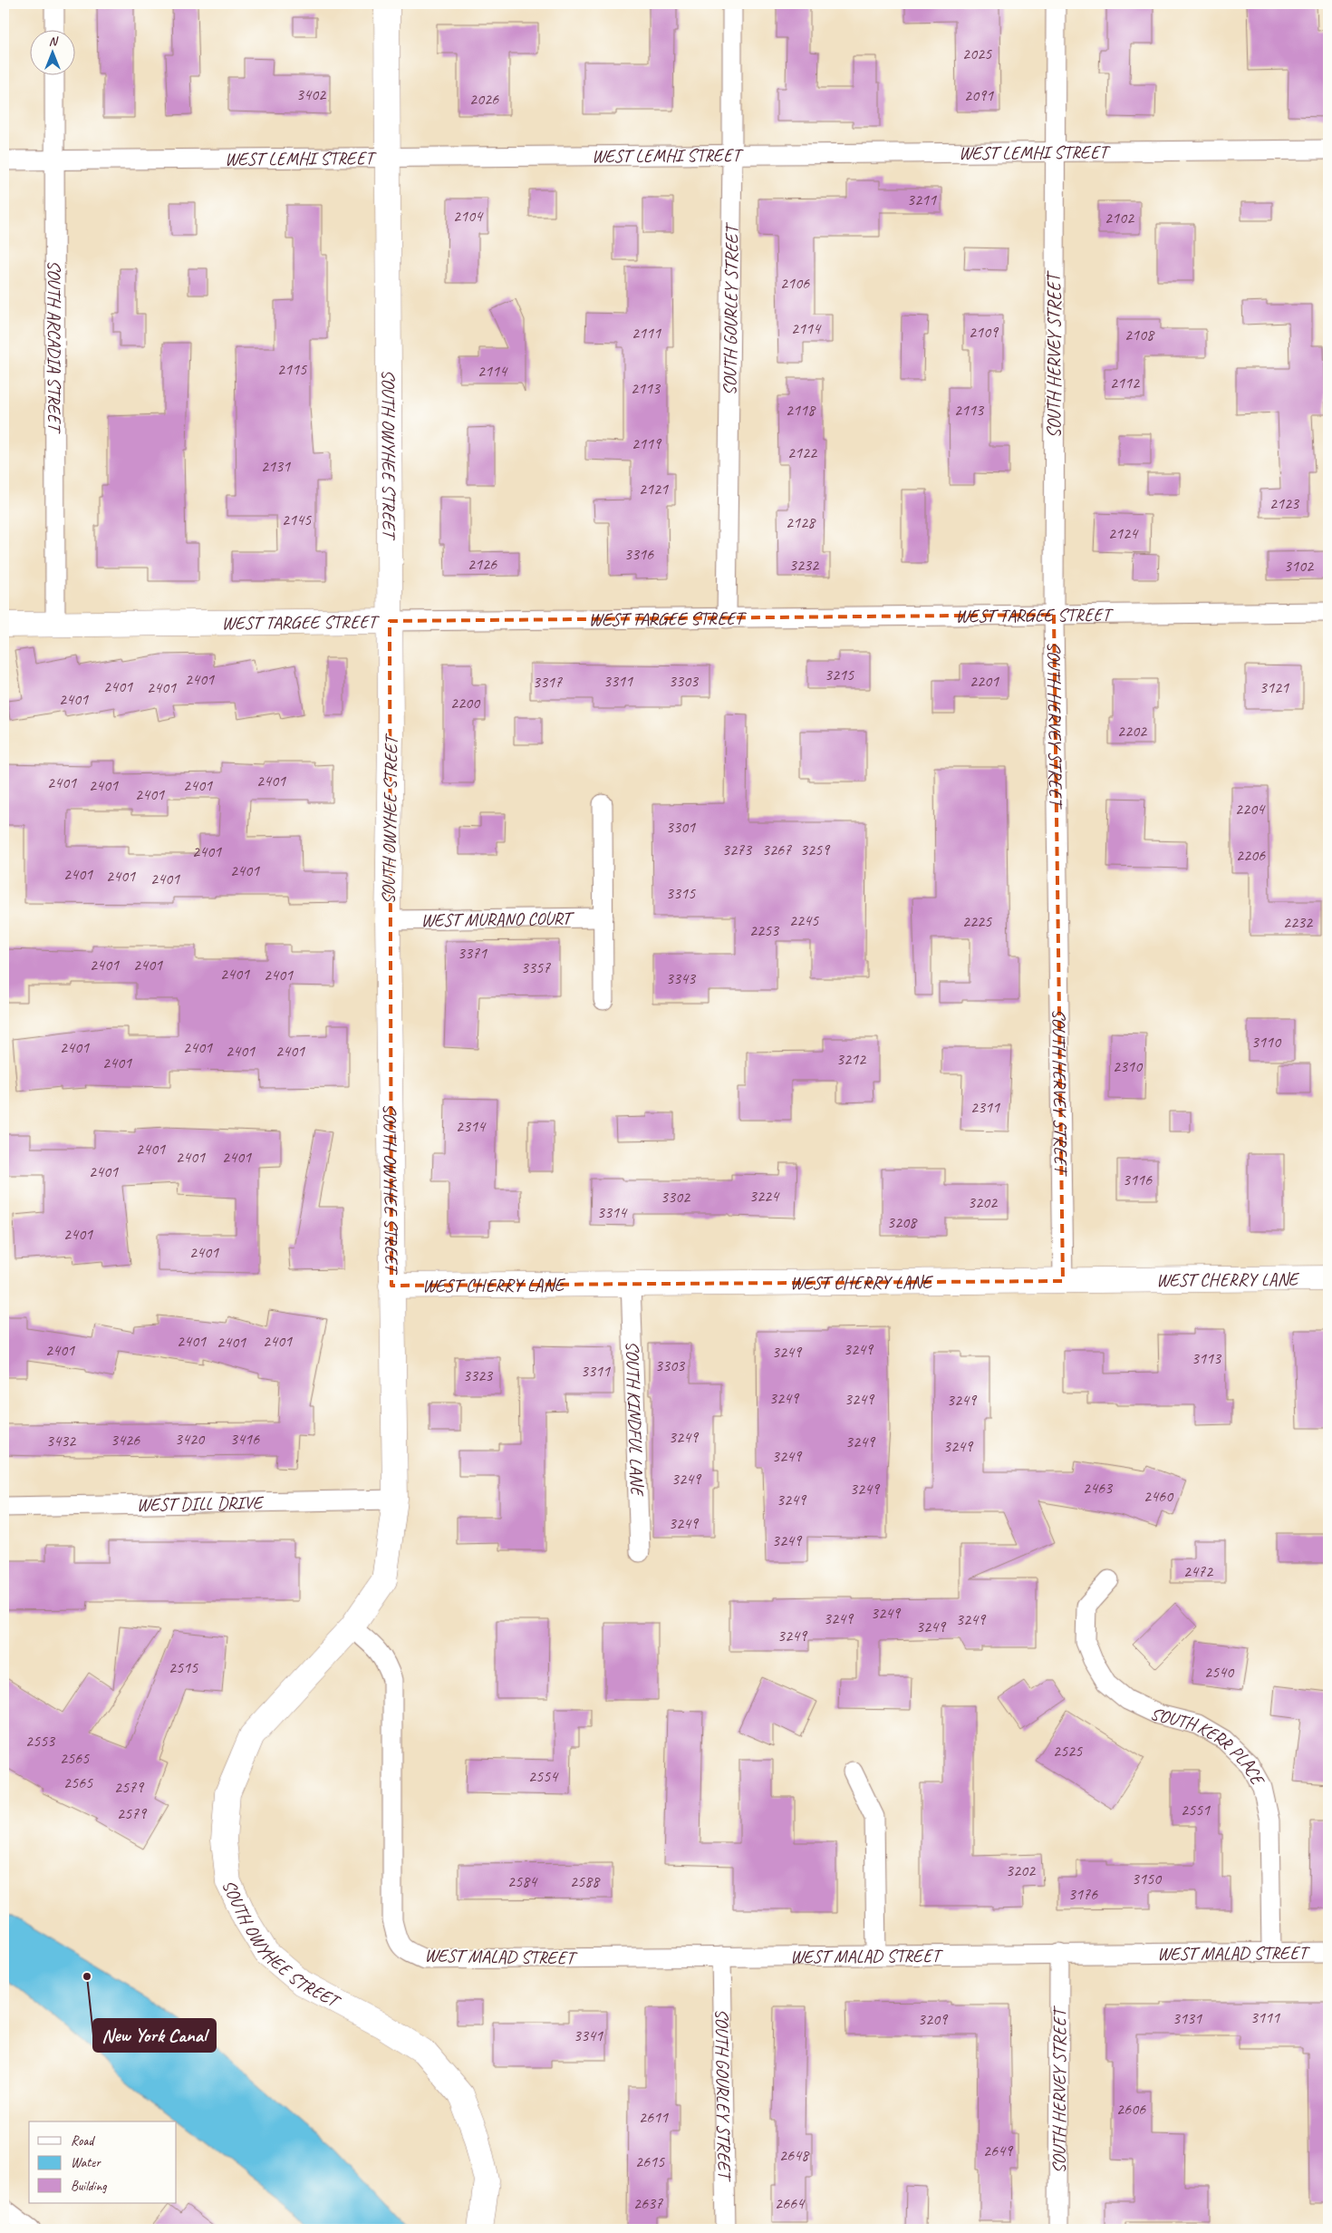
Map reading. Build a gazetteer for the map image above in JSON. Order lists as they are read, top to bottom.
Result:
{
  "streets": {
    "street": [
      "WEST LEMHI STREET",
      "SOUTH GOURLEY STREET",
      "SOUTH ARCADIA STREET",
      "SOUTH HERVEY STREET",
      "SOUTH OWYHEE STREET",
      "WEST TARGEE STREET",
      "WEST MURANO COURT",
      "WEST CHERRY LANE",
      "SOUTH KINDFUL LANE",
      "WEST DILL DRIVE",
      "SOUTH KERR PLACE",
      "WEST MALAD STREET"
    ]
  },
  "crossings": [
    ["WEST LEMHI STREET", "SOUTH GOURLEY STREET"],
    ["WEST LEMHI STREET", "SOUTH ARCADIA STREET"],
    ["WEST LEMHI STREET", "SOUTH HERVEY STREET"],
    ["WEST LEMHI STREET", "SOUTH OWYHEE STREET"],
    ["SOUTH GOURLEY STREET", "WEST TARGEE STREET"],
    ["SOUTH GOURLEY STREET", "WEST MALAD STREET"],
    ["SOUTH ARCADIA STREET", "WEST TARGEE STREET"],
    ["SOUTH HERVEY STREET", "WEST TARGEE STREET"],
    ["SOUTH HERVEY STREET", "WEST CHERRY LANE"],
    ["SOUTH HERVEY STREET", "WEST MALAD STREET"],
    ["SOUTH OWYHEE STREET", "WEST TARGEE STREET"],
    ["SOUTH OWYHEE STREET", "WEST MURANO COURT"],
    ["SOUTH OWYHEE STREET", "WEST CHERRY LANE"],
    ["SOUTH OWYHEE STREET", "WEST DILL DRIVE"],
    ["SOUTH OWYHEE STREET", "WEST MALAD STREET"],
    ["WEST CHERRY LANE", "SOUTH KINDFUL LANE"],
    ["SOUTH KERR PLACE", "WEST MALAD STREET"]
  ],
  "places": ["New York Canal"],
  "house_numbers": [
    "2025",
    "3402",
    "2091",
    "2026",
    "3211",
    "2104",
    "2102",
    "2106",
    "2114",
    "2109",
    "2111",
    "2108",
    "2115",
    "2114",
    "2112",
    "2113",
    "2118",
    "2113",
    "2119",
    "2122",
    "2131",
    "2121",
    "2123",
    "2145",
    "2128",
    "2124",
    "3316",
    "2126",
    "3232",
    "3102",
    "3215",
    "2401",
    "3311",
    "3303",
    "2201",
    "3317",
    "2401",
    "2401",
    "3121",
    "2401",
    "2200",
    "2202",
    "2401",
    "2401",
    "2401",
    "2401",
    "2401",
    "2204",
    "3301",
    "3273",
    "3267",
    "3259",
    "2401",
    "2206",
    "2401",
    "2401",
    "2401",
    "2401",
    "3315",
    "2245",
    "2225",
    "2232",
    "2253",
    "3371",
    "2401",
    "2401",
    "3357",
    "2401",
    "2401",
    "3343",
    "3110",
    "2401",
    "2401",
    "2401",
    "2401",
    "3212",
    "2401",
    "2310",
    "2311",
    "2314",
    "2401",
    "2401",
    "2401",
    "2401",
    "3116",
    "3224",
    "3302",
    "3202",
    "3314",
    "3208",
    "2401",
    "2401",
    "2401",
    "2401",
    "2401",
    "3249",
    "2401",
    "3249",
    "3113",
    "3303",
    "3311",
    "3323",
    "3249",
    "3249",
    "3249",
    "3249",
    "3420",
    "3416",
    "3426",
    "3432",
    "3249",
    "3249",
    "3249",
    "3249",
    "2463",
    "3249",
    "2460",
    "3249",
    "3249",
    "3249",
    "2472",
    "3249",
    "3249",
    "3249",
    "3249",
    "3249",
    "2515",
    "2540",
    "2553",
    "2525",
    "2565",
    "2554",
    "2565",
    "2579",
    "2551",
    "2579",
    "3202",
    "3150",
    "2584",
    "2588",
    "3176",
    "3111",
    "3131",
    "3209",
    "3341",
    "2606",
    "2611",
    "2649",
    "2648",
    "2615",
    "2637",
    "2664"
  ],
  "legend": ["Road", "Water", "Building"],
  "north": "top"
}
